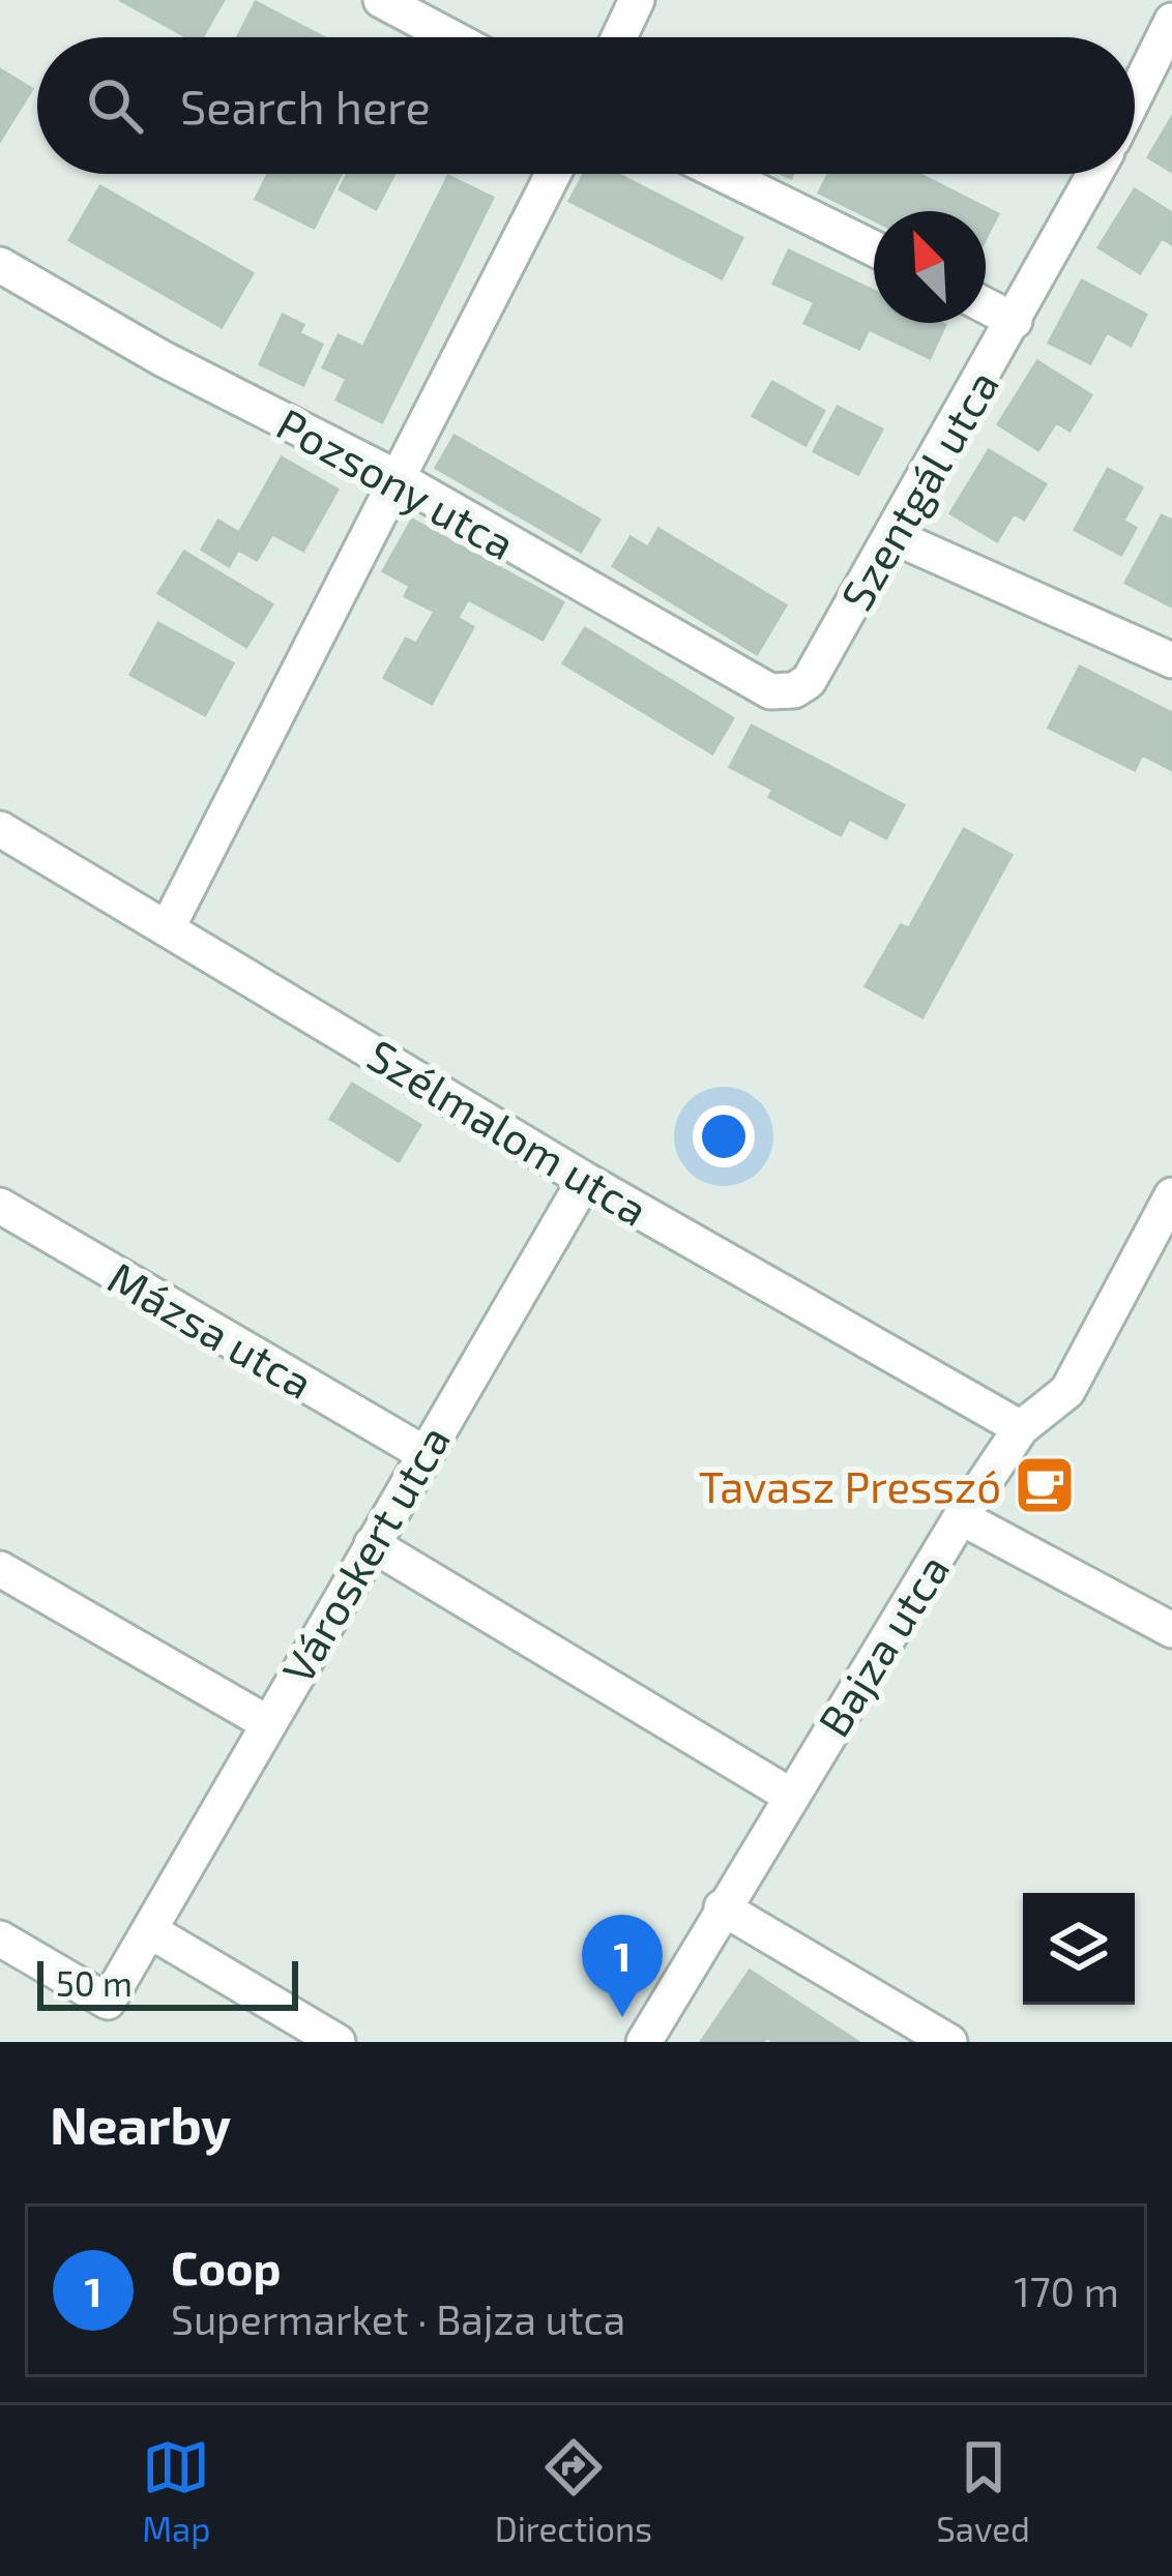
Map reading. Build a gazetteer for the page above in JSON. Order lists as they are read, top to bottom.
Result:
{
  "streets": {
    "street": [
      "Pozsony utca",
      "Szentgál utca",
      "Szélmalom utca",
      "Mázsa utca",
      "Városkert utca",
      "Bajza utca"
    ]
  },
  "crossings": [
    ["Pozsony utca", "Szentgál utca"],
    ["Szélmalom utca", "Városkert utca"],
    ["Szélmalom utca", "Bajza utca"],
    ["Mázsa utca", "Városkert utca"]
  ],
  "places": {
    "cafe": ["Tavasz Presszó"]
  },
  "scale_bar": "50 m",
  "north": "top left",
  "page": {
    "search": "Search here",
    "pins": "1",
    "scale": "50 m",
    "heading": "Nearby",
    "list": [
      {
        "mark": "1",
        "name": "Coop",
        "note": "Supermarket · Bajza utca",
        "value": "170 m"
      }
    ],
    "nav": ["Map", "Directions", "Saved"]
  }
}
